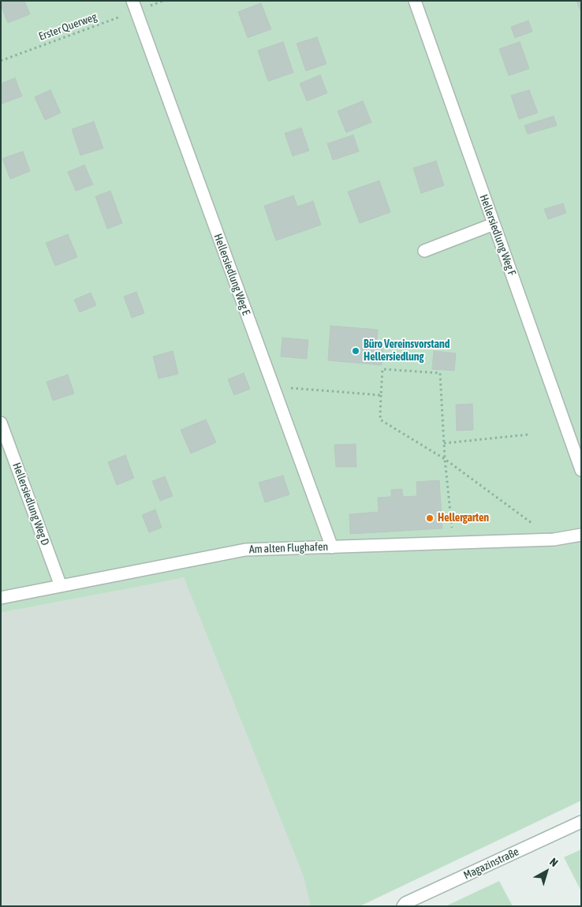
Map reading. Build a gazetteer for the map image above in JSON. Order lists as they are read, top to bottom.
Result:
{
  "streets": {
    "street": [
      "Hellersiedlung Weg F",
      "Hellersiedlung Weg E",
      "Hellersiedlung Weg D",
      "Am alten Flughafen",
      "Magazinstraße"
    ],
    "path": ["Erster Querweg"]
  },
  "crossings": [
    ["Erster Querweg", "Hellersiedlung Weg E"],
    ["Hellersiedlung Weg E", "Am alten Flughafen"],
    ["Hellersiedlung Weg D", "Am alten Flughafen"]
  ],
  "places": ["Büro Vereinsvorstand Hellersiedlung", "Hellergarten"],
  "north": "top right"
}
